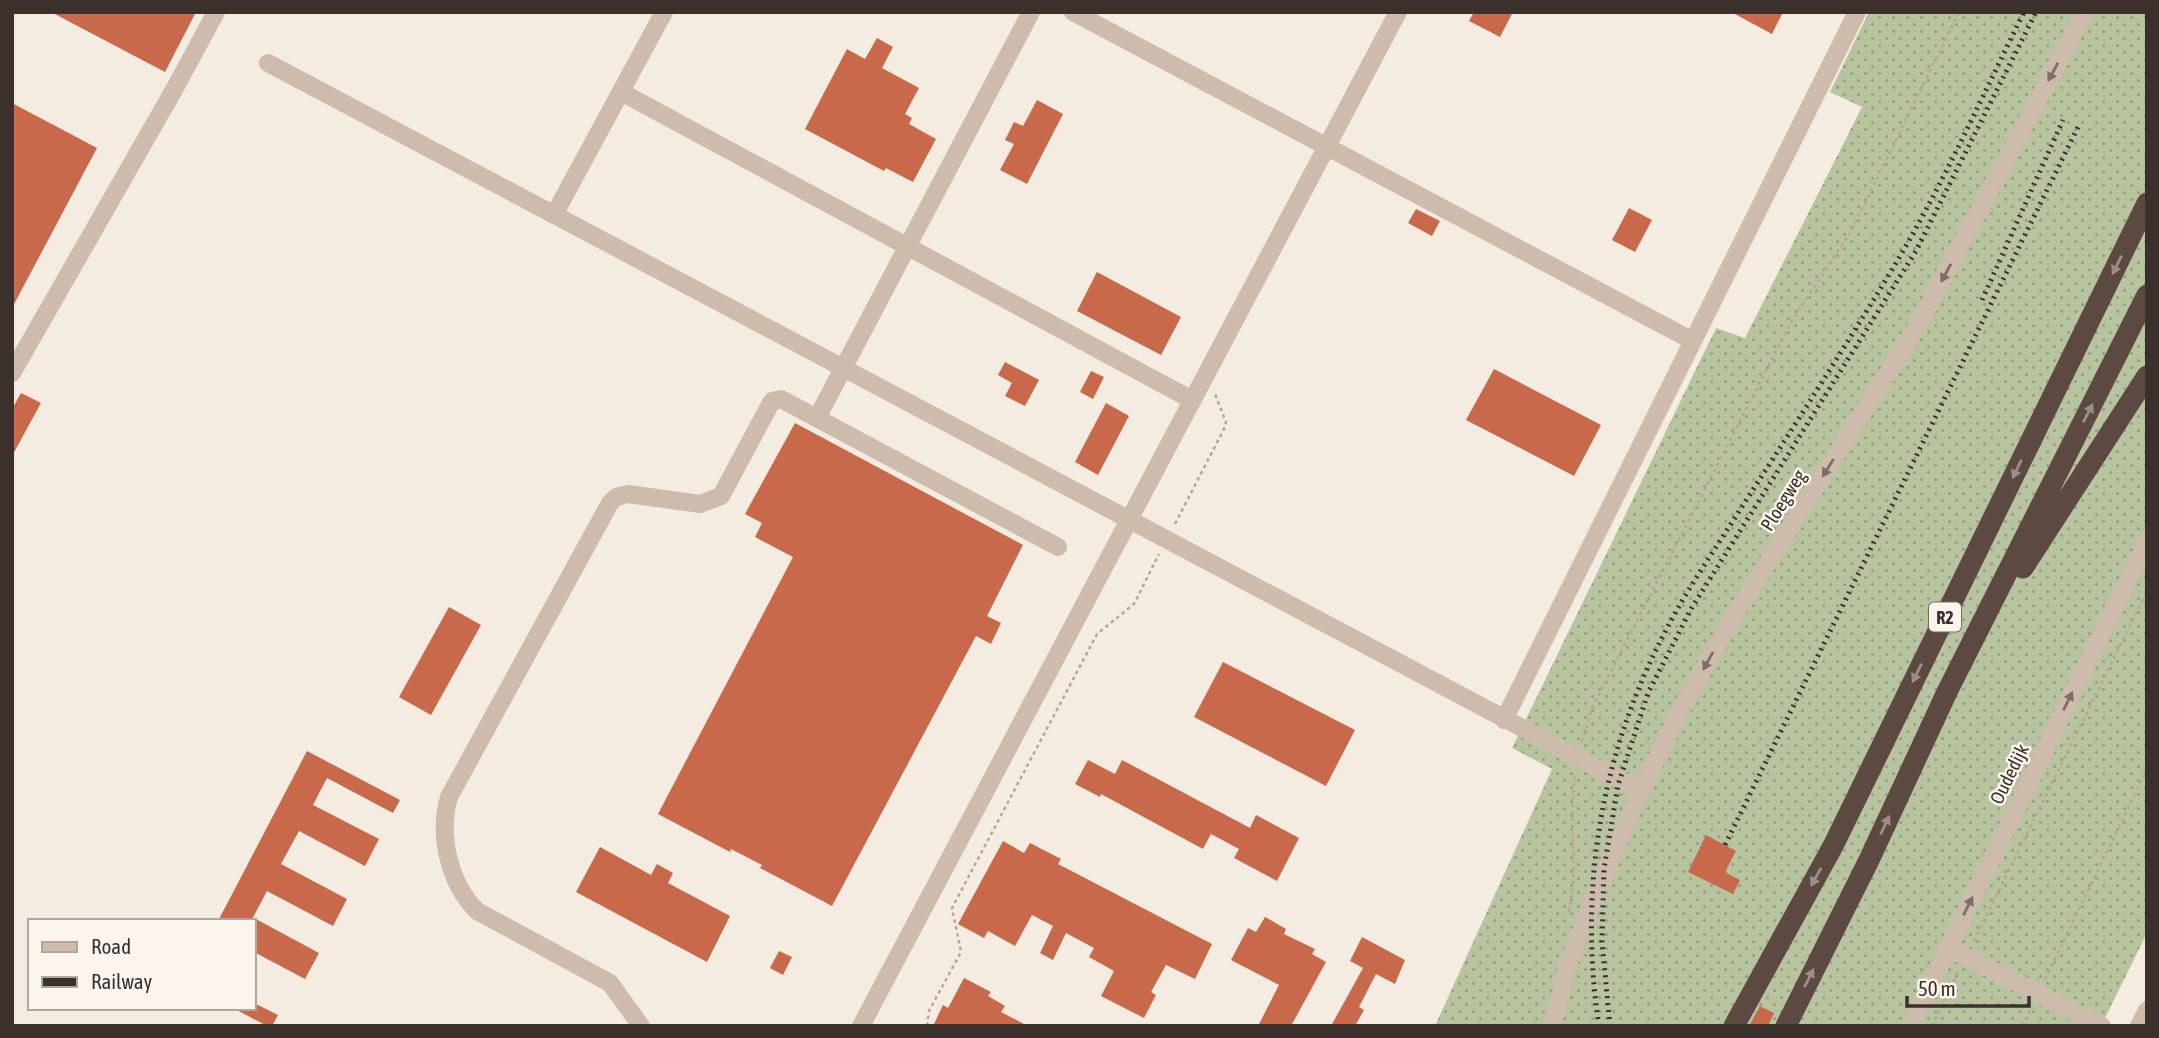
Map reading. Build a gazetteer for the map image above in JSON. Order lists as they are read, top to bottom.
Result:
{
  "streets": {
    "highway": ["R2"],
    "street": ["Ploegweg", "Oudedijk"]
  },
  "one_way": ["Ploegweg", "Oudedijk"],
  "legend": ["Road", "Railway"],
  "scale_bar": "50 m"
}
